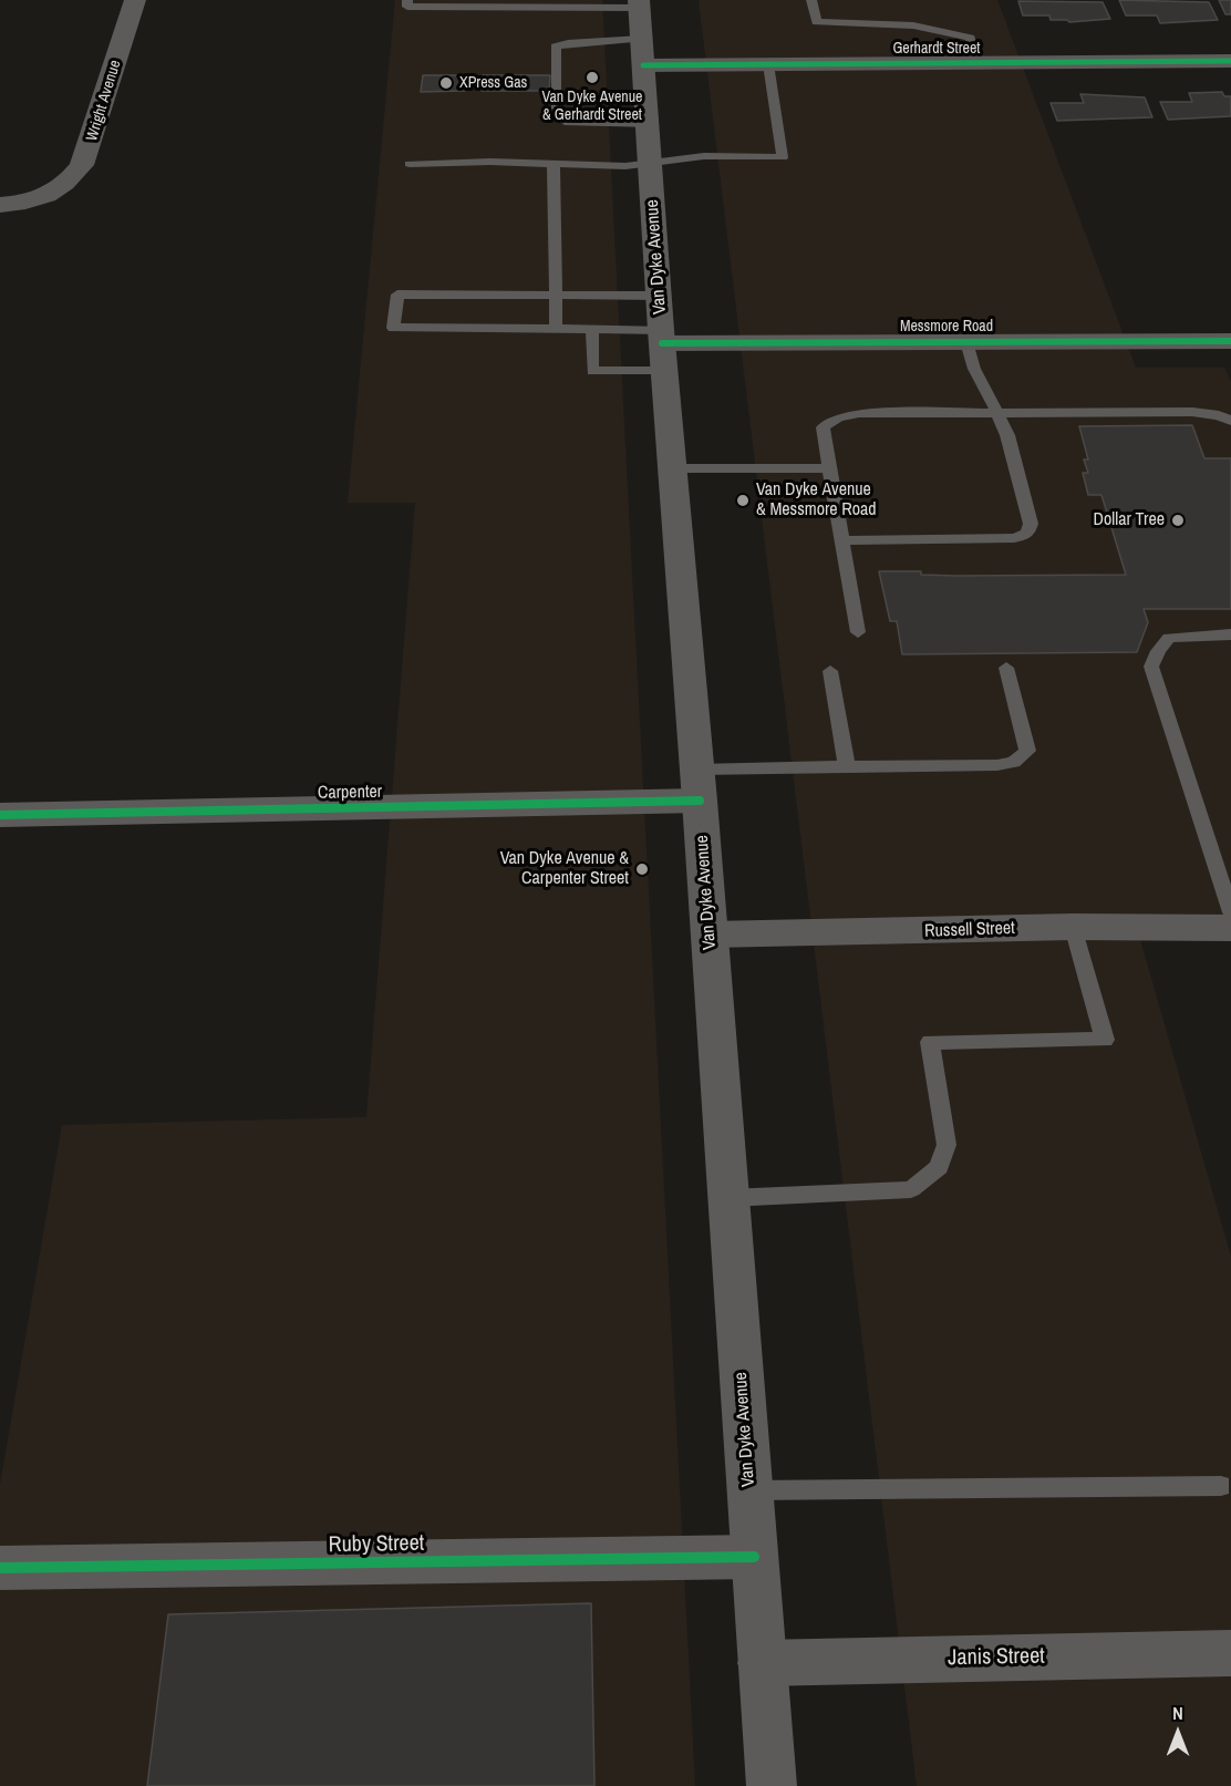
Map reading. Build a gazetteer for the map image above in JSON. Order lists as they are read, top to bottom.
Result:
{
  "streets": {
    "street": [
      "Gerhardt Street",
      "Wright Avenue",
      "Van Dyke Avenue",
      "Messmore Road",
      "Carpenter",
      "Russell Street",
      "Ruby Street",
      "Janis Street"
    ]
  },
  "crossings": [
    ["Gerhardt Street", "Van Dyke Avenue"],
    ["Van Dyke Avenue", "Messmore Road"],
    ["Van Dyke Avenue", "Carpenter"],
    ["Van Dyke Avenue", "Russell Street"],
    ["Van Dyke Avenue", "Ruby Street"],
    ["Van Dyke Avenue", "Janis Street"]
  ],
  "places": [
    "Van Dyke Avenue & Gerhardt Street",
    "XPress Gas",
    "Van Dyke Avenue & Messmore Road",
    "Dollar Tree",
    "Van Dyke Avenue & Carpenter Street"
  ],
  "north": "top"
}
